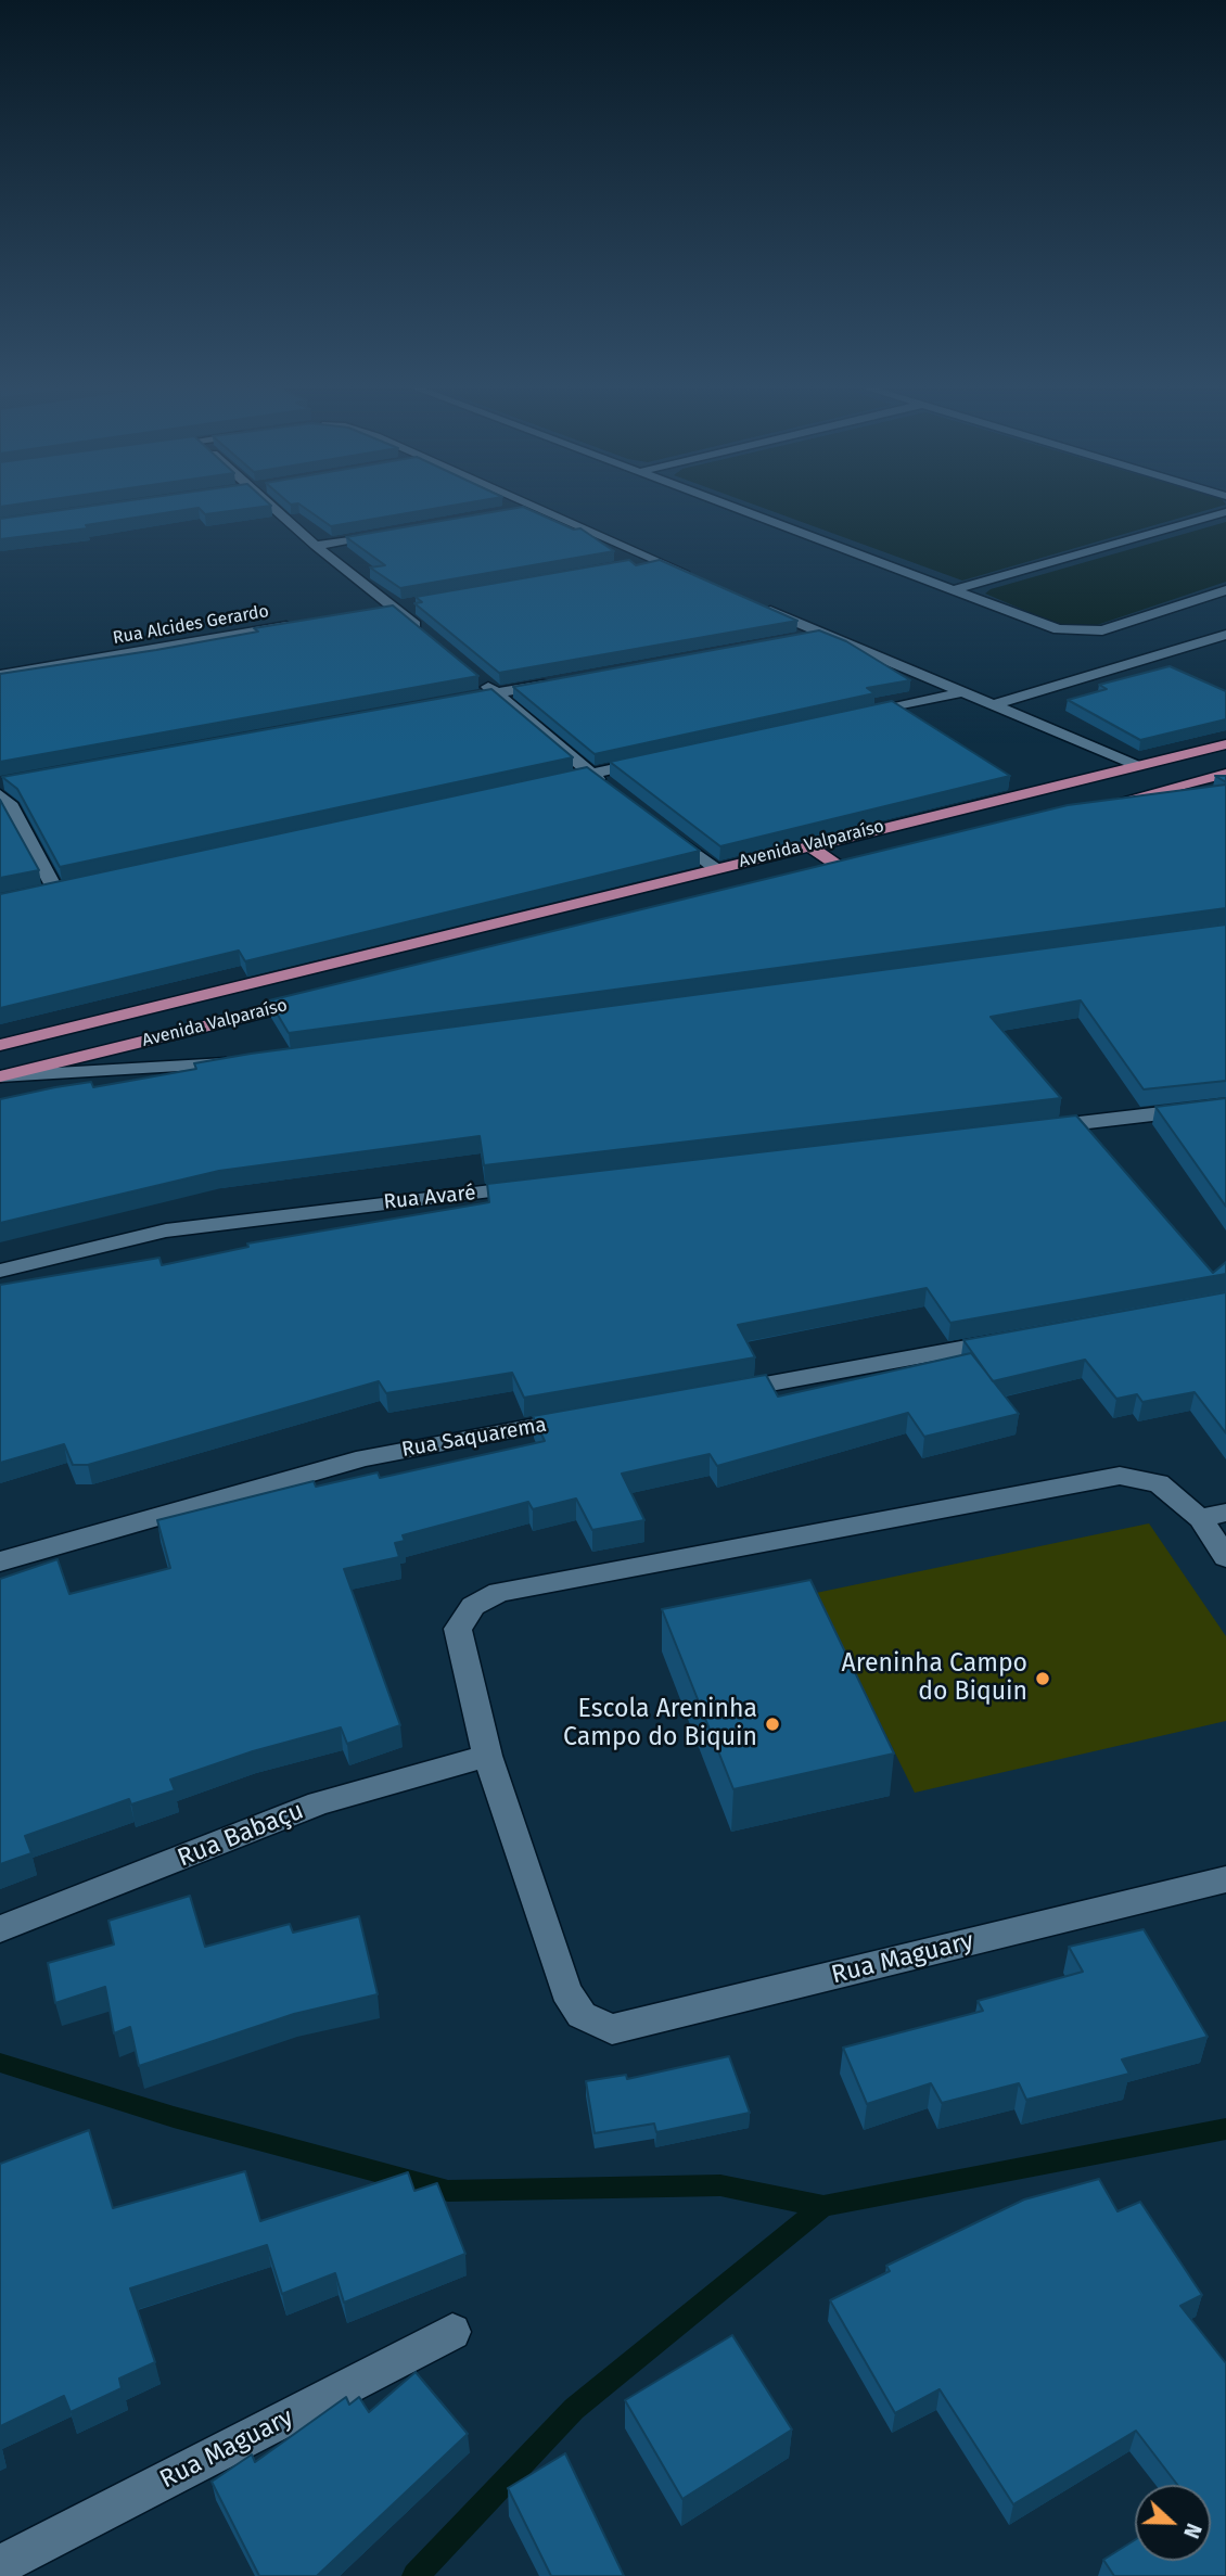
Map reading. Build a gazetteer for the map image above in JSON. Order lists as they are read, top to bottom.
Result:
{
  "streets": {
    "main road": ["Avenida Valparaíso"],
    "street": [
      "Rua Alcides Gerardo",
      "Rua Avaré",
      "Rua Saquarema",
      "Rua Babaçu",
      "Rua Maguary"
    ]
  },
  "crossings": [
    ["Rua Babaçu", "Rua Maguary"]
  ],
  "places": ["Areninha Campo do Biquin", "Escola Areninha Campo do Biquin"],
  "north": "right"
}
